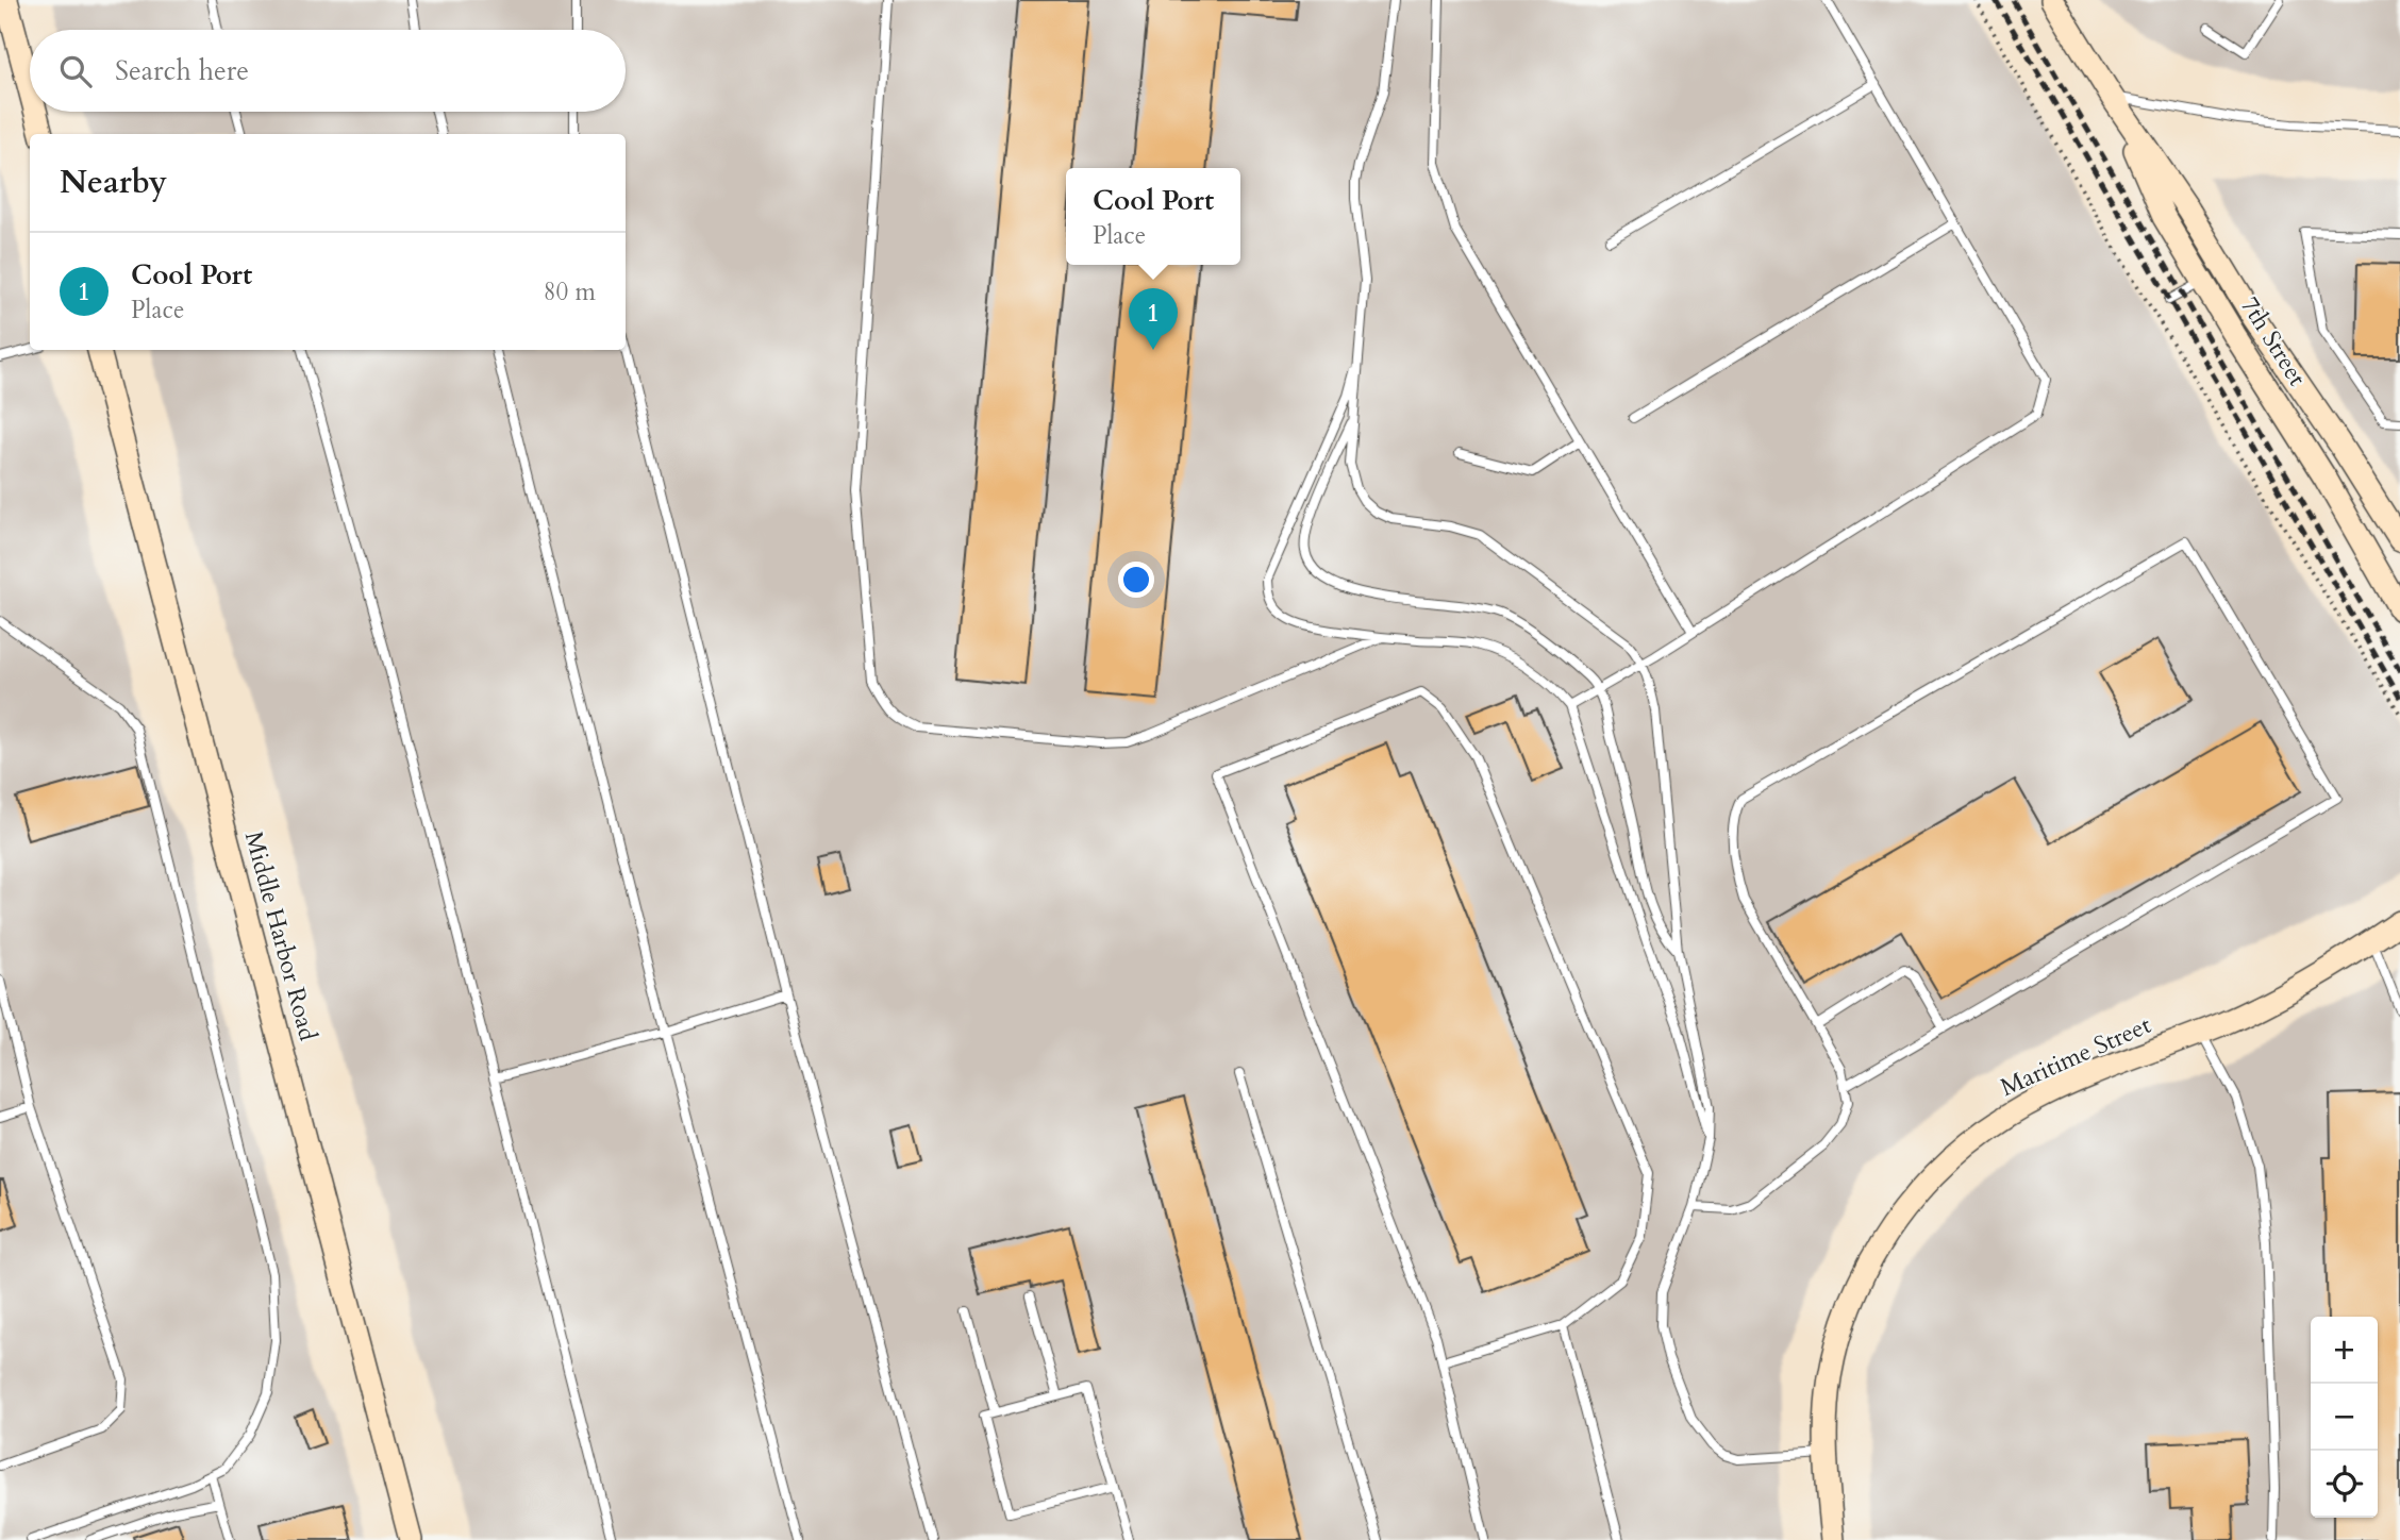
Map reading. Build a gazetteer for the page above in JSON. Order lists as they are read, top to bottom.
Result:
{
  "streets": {
    "main road": ["7th Street", "Middle Harbor Road", "Maritime Street"]
  },
  "page": {
    "search": "Search here",
    "heading": "Nearby",
    "popup": ["Cool Port", "Place"],
    "list": [
      {
        "mark": "1",
        "name": "Cool Port",
        "note": "Place",
        "value": "80 m"
      }
    ],
    "pins": "1",
    "map_buttons": ["+", "−"]
  }
}
